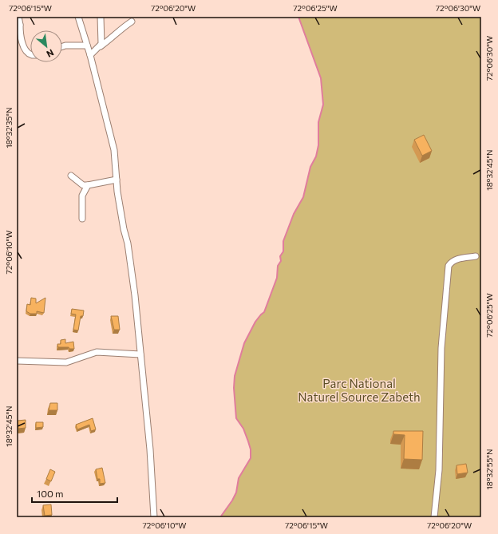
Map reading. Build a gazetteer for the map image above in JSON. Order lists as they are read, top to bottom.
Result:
{
  "parks": ["Parc National Naturel Source Zabeth"],
  "scale_bar": "100 m",
  "north": "bottom right",
  "coordinates": [
    "72°06'15\"W",
    "72°06'20\"W",
    "72°06'25\"W",
    "72°06'30\"W",
    "18°32'35\"N",
    "18°32'45\"N",
    "72°06'10\"W",
    "18°32'55\"N"
  ]
}
